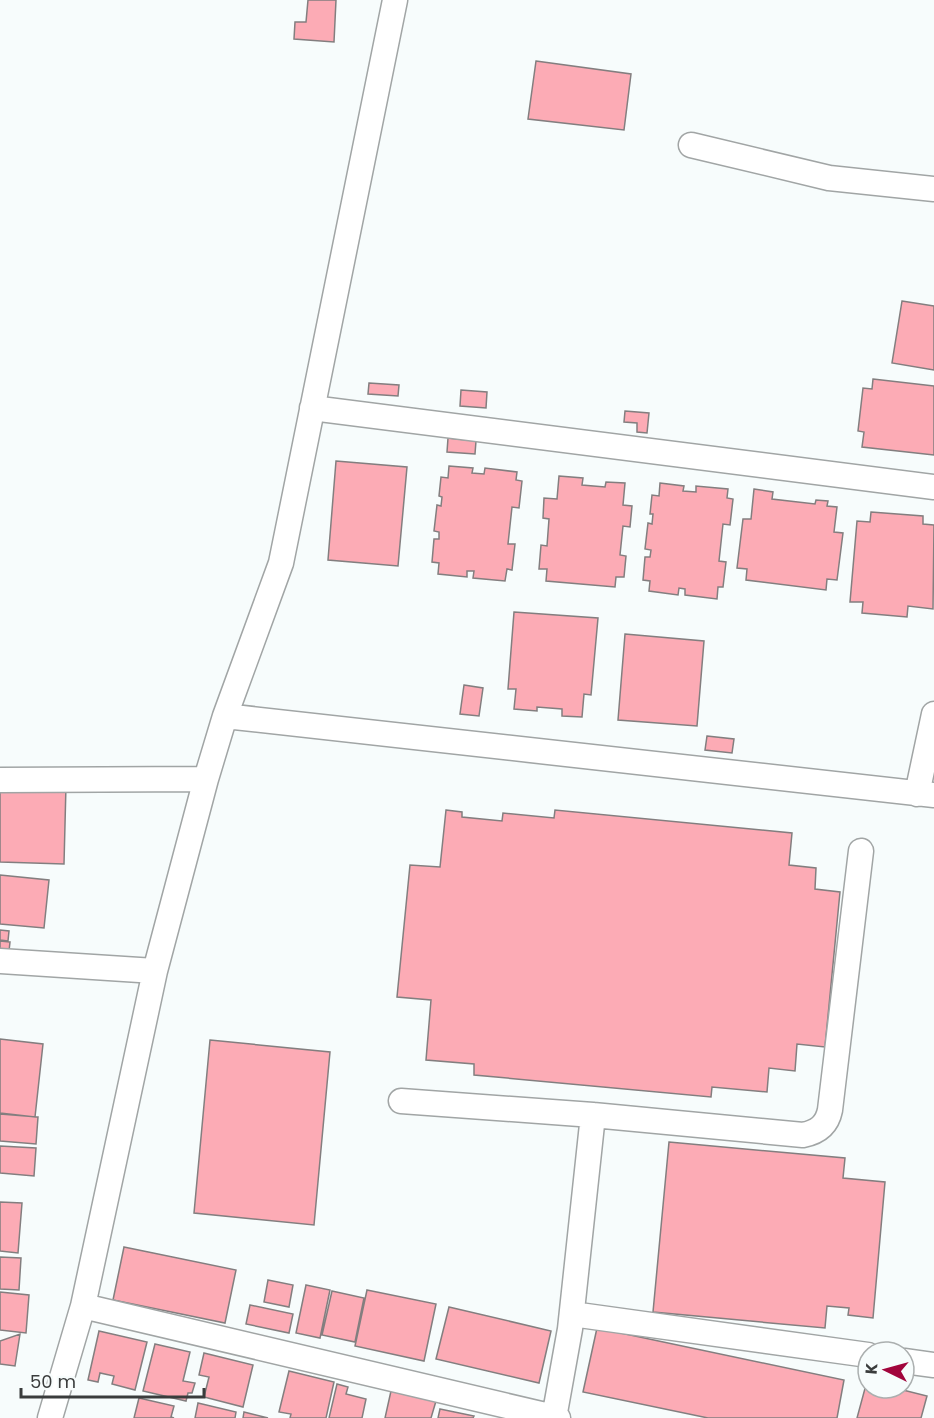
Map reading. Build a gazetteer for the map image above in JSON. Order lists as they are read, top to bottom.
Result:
{
  "scale_bar": "50 m",
  "north": "left"
}
